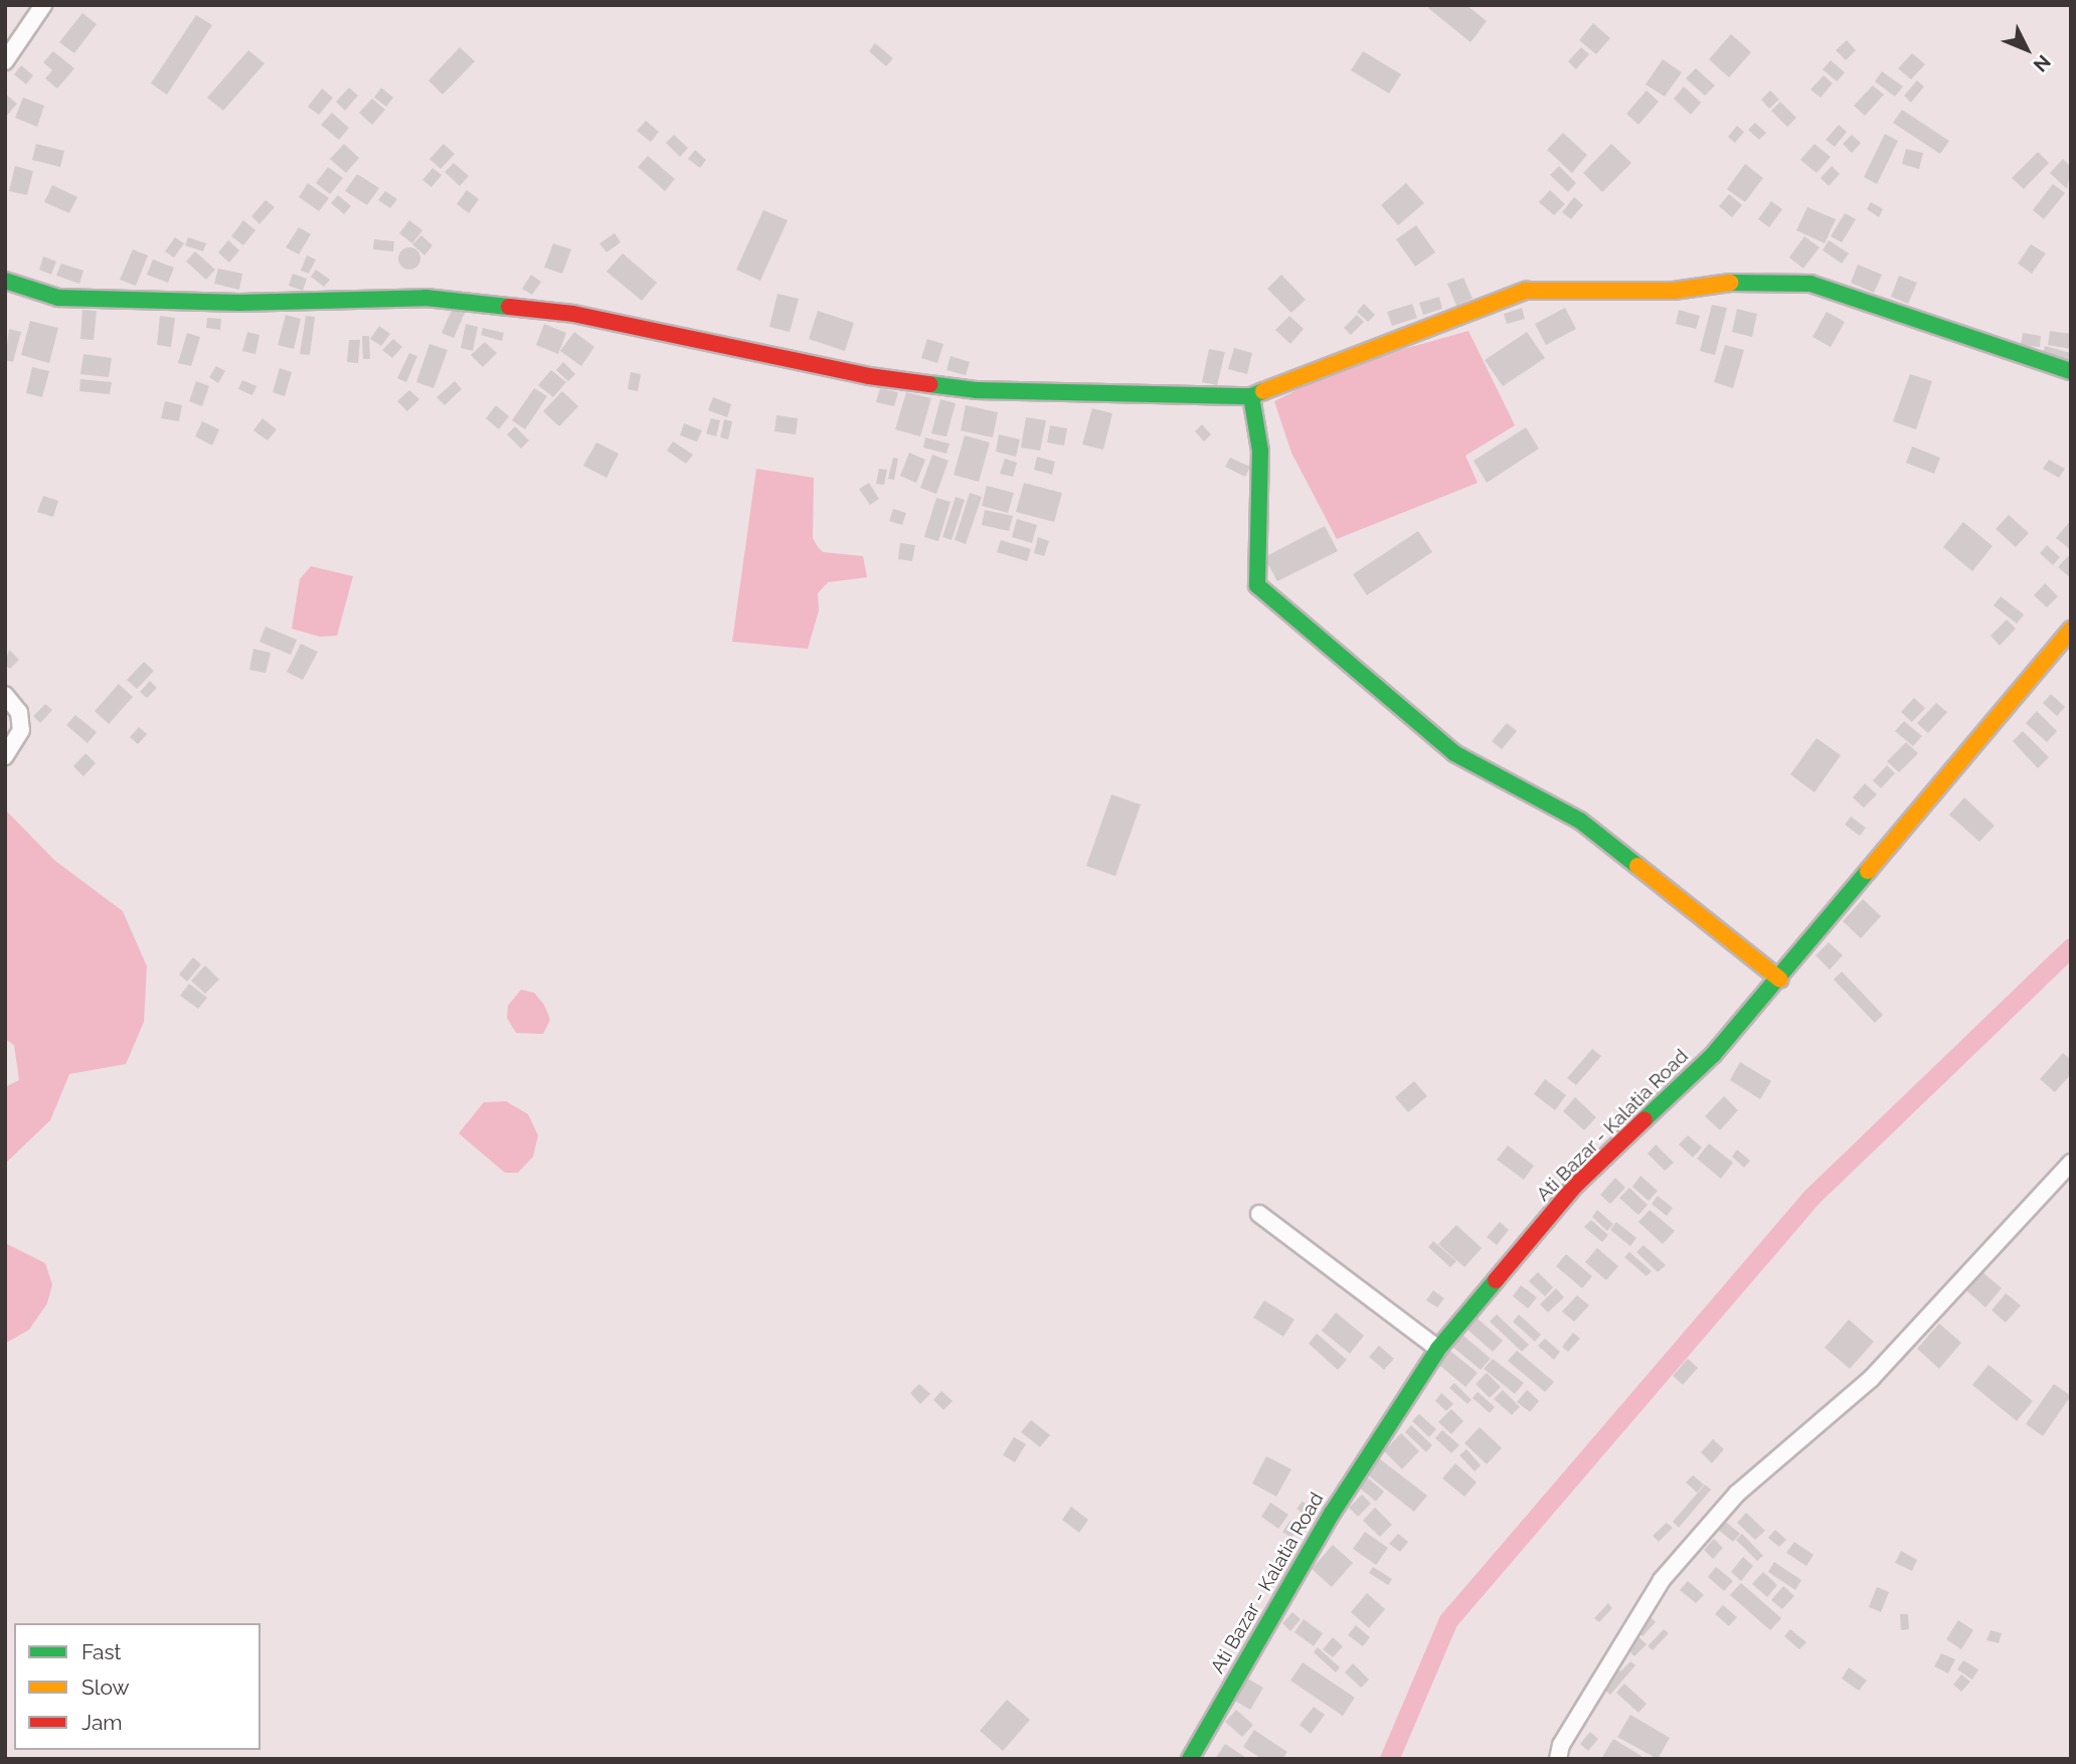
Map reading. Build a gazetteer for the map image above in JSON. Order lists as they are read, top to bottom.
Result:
{
  "streets": {
    "street": ["Ati Bazar - Kalatia Road"]
  },
  "legend": ["Fast", "Slow", "Jam"],
  "north": "bottom right"
}
